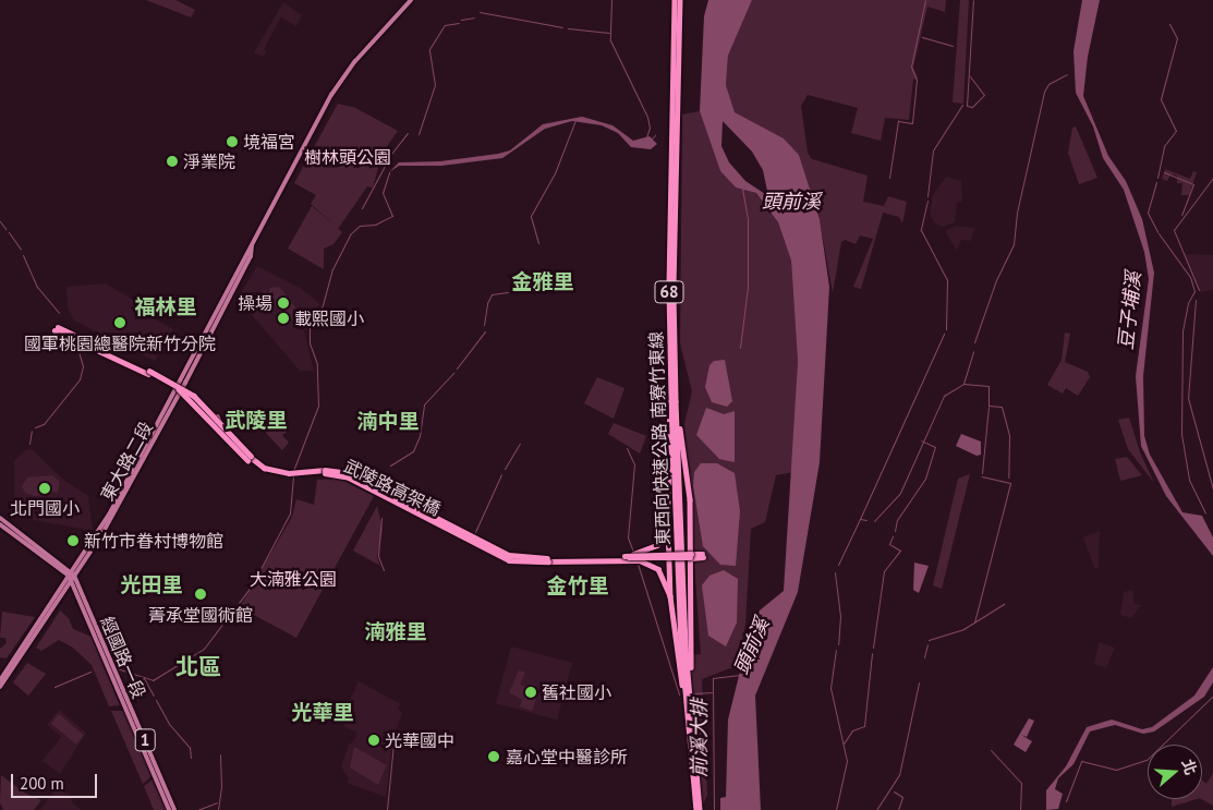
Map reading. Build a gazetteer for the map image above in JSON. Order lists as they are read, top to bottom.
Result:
{
  "streets": {
    "highway": ["68", "東西向快速公路 南寮竹東線", "武陵路高架橋"],
    "main road": ["東大路二段", "經國路一段", "1"]
  },
  "crossings": [
    ["東大路二段", "經國路一段"]
  ],
  "districts": [
    "金雅里",
    "福林里",
    "武陵里",
    "湳中里",
    "光田里",
    "金竹里",
    "湳雅里",
    "北區",
    "光華里"
  ],
  "water": ["頭前溪", "豆子埔溪", "前溪大排"],
  "parks": ["樹林頭公園", "大湳雅公園"],
  "places": [
    "境福宮",
    "淨業院",
    "操場",
    "載熙國小",
    "國軍桃園總醫院新竹分院",
    "北門國小",
    "新竹市眷村博物館",
    "菁承堂國術館",
    "舊社國小",
    "光華國中",
    "嘉心堂中醫診所"
  ],
  "scale_bar": "200 m",
  "north": "right"
}
